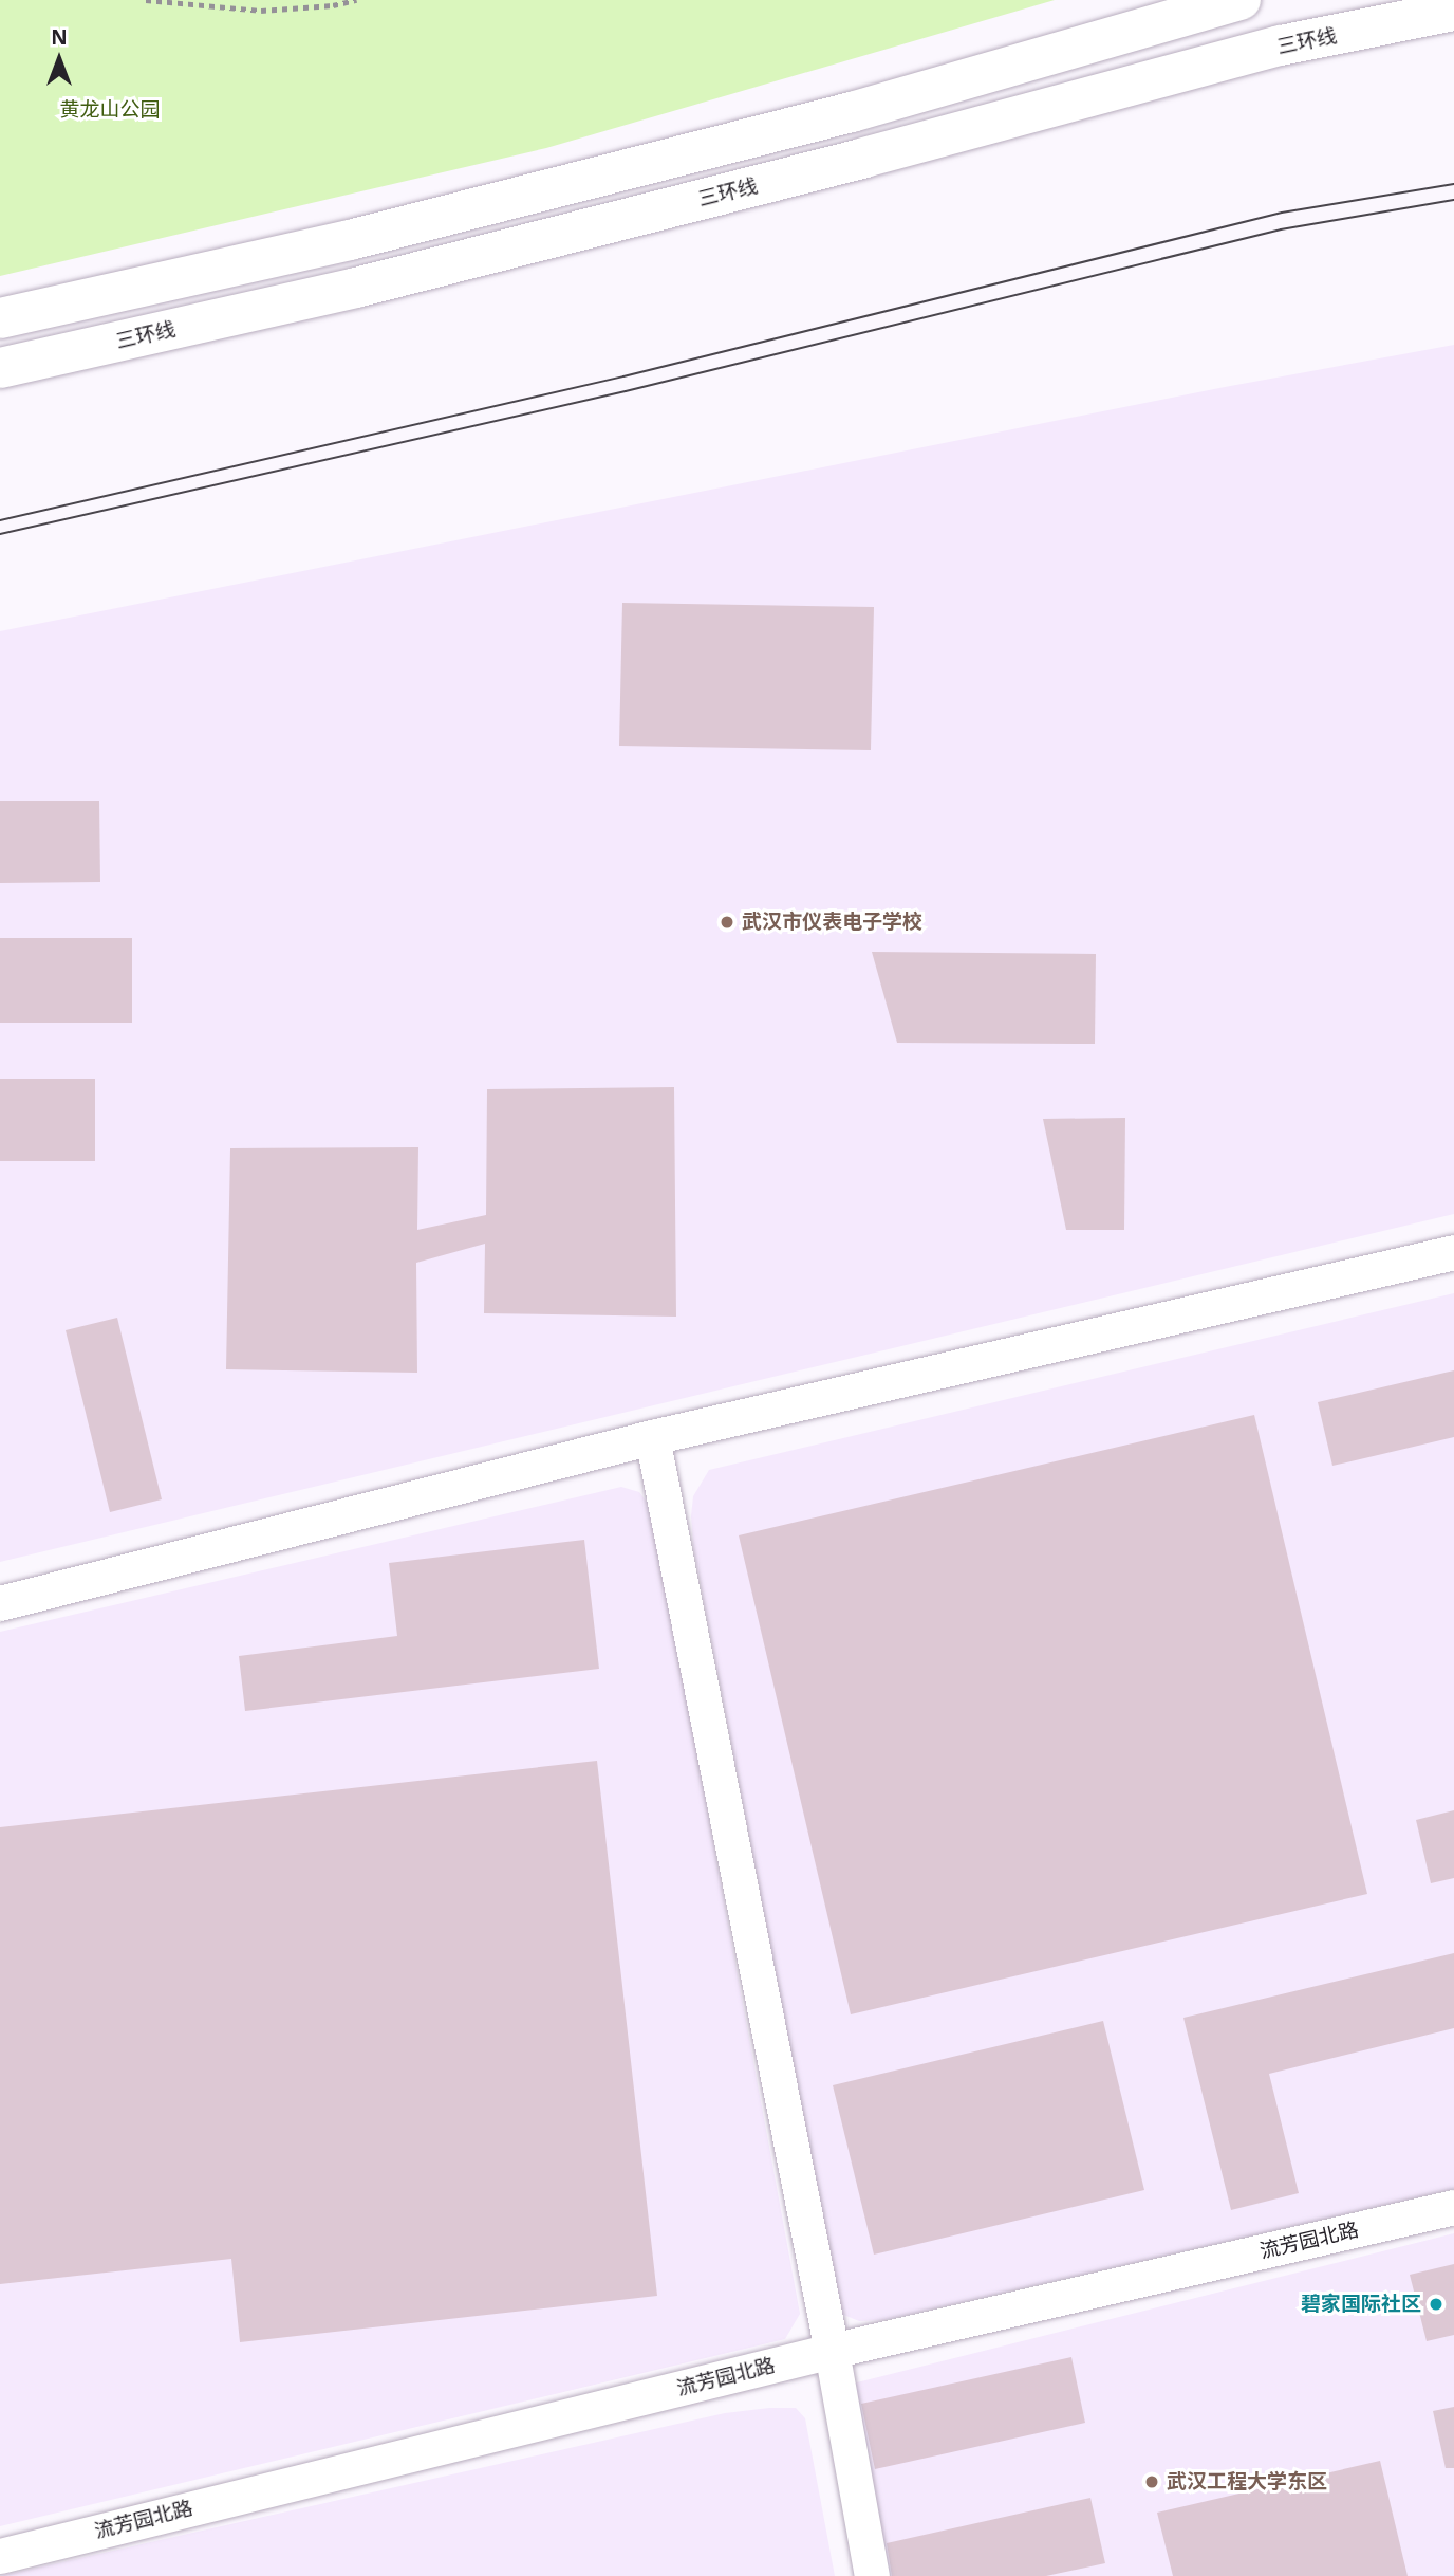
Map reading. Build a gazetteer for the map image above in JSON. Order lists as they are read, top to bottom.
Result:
{
  "streets": {
    "highway": ["三环线"],
    "street": ["流芳园北路"]
  },
  "parks": ["黄龙山公园"],
  "places": ["武汉市仪表电子学校", "碧家国际社区", "武汉工程大学东区"],
  "north": "top"
}
